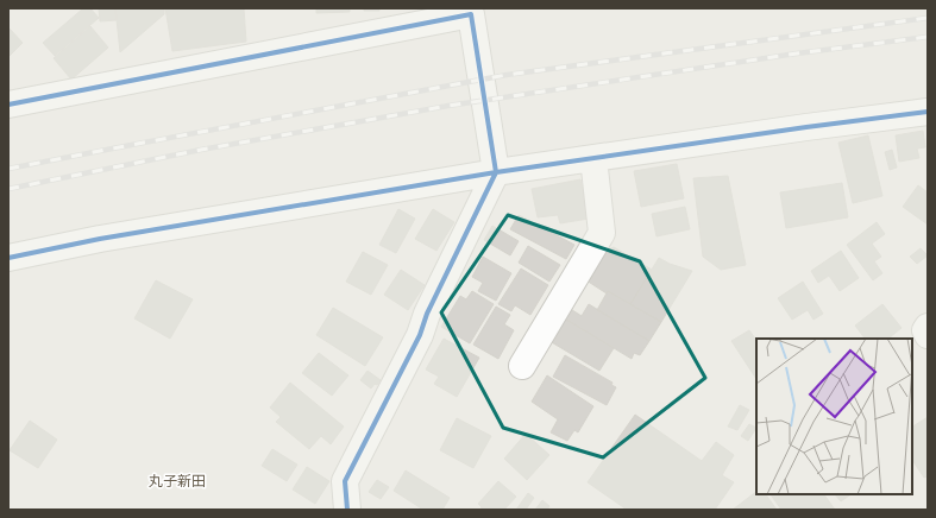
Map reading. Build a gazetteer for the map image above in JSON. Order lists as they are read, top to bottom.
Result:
{
  "districts": ["丸子新田"]
}
